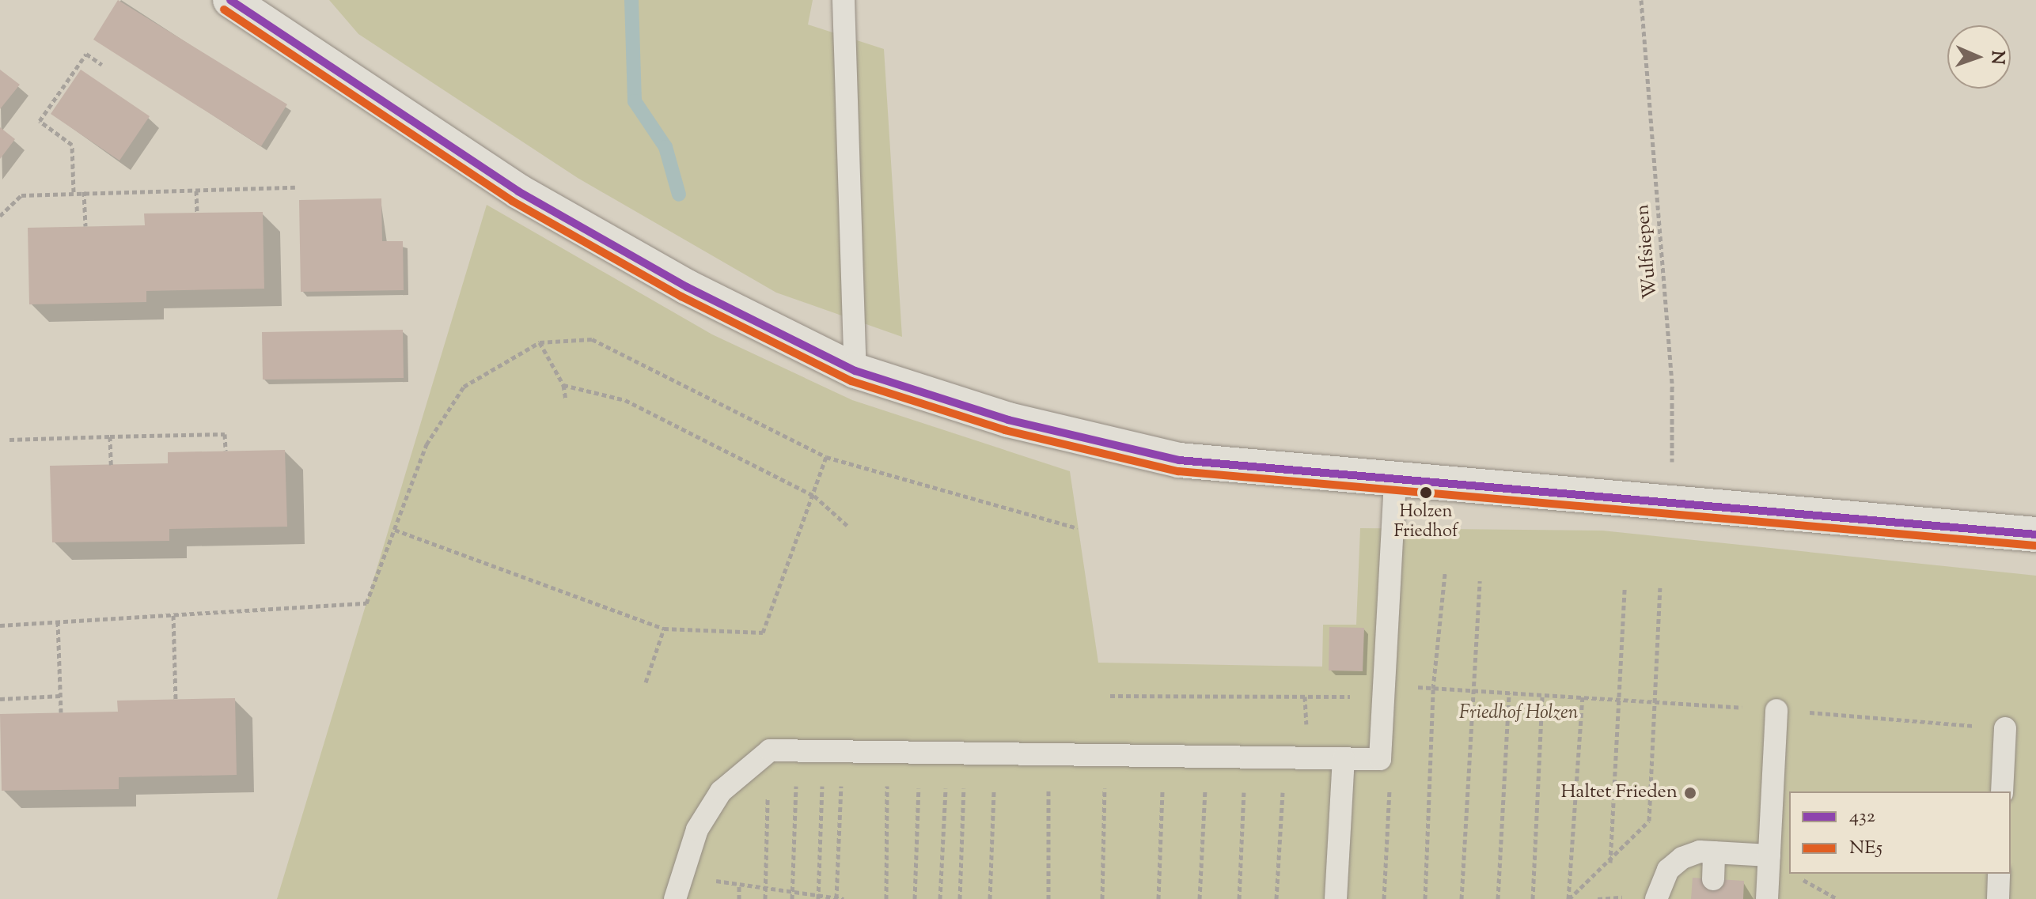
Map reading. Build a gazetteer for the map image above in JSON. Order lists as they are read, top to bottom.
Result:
{
  "streets": {
    "path": ["Wulfsiepen"]
  },
  "parks": ["Friedhof Holzen"],
  "places": ["Holzen Friedhof", "Haltet Frieden"],
  "lines": ["transit line 432", "transit line NE5"],
  "legend": ["432", "NE5"],
  "north": "right"
}
